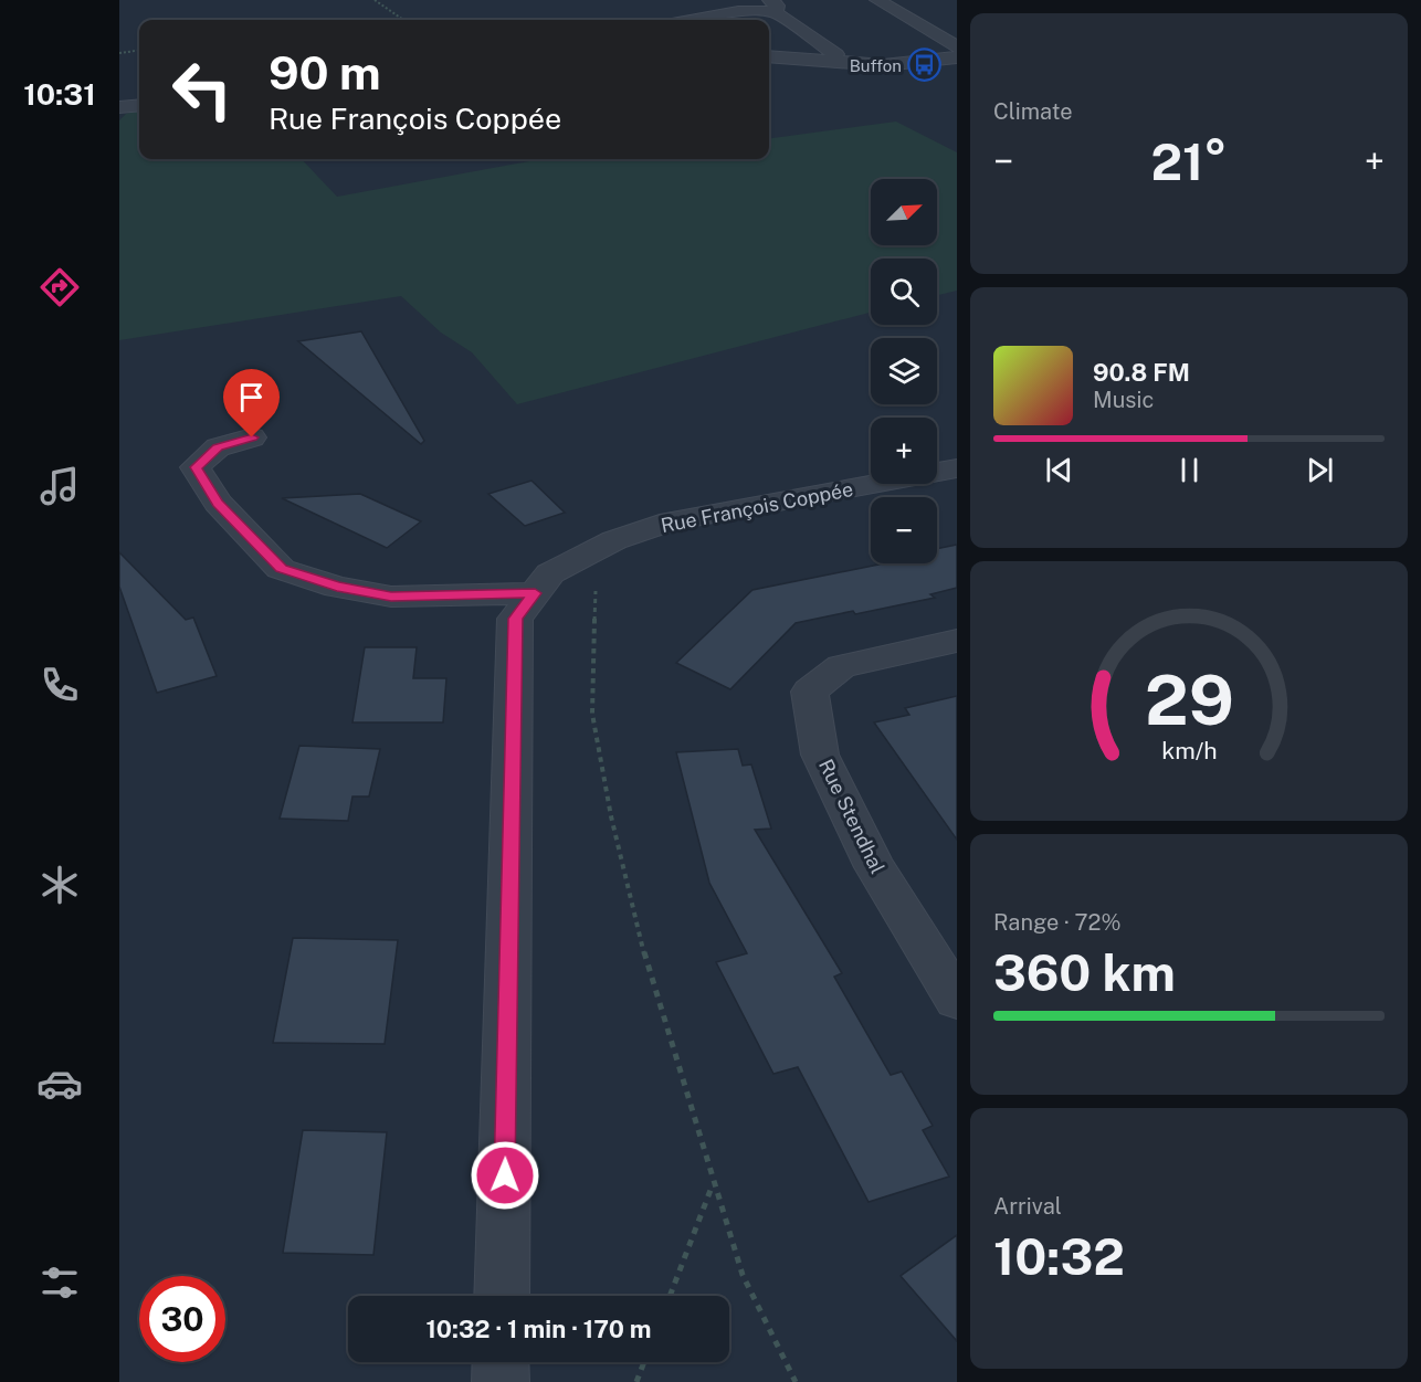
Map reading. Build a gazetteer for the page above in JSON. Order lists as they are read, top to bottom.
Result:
{
  "streets": {
    "street": ["Rue François Coppée", "Rue Stendhal"]
  },
  "places": {
    "bus stop": ["Buffon"]
  },
  "north": "top right",
  "page": {
    "tabs": "10:31",
    "tile": [
      "Climate",
      ["Range · 72%", "360 km"],
      ["Arrival", "10:32"]
    ],
    "turn": ["90 m", "Rue François Coppée"],
    "heat": ["−", "21°", "+"],
    "map_buttons": ["+", "−"],
    "song": ["90.8 FM", "Music"],
    "limit": "30",
    "trip": "10:32 · 1 min · 170 m",
    "gauge": ["29", "km/h"]
  }
}
